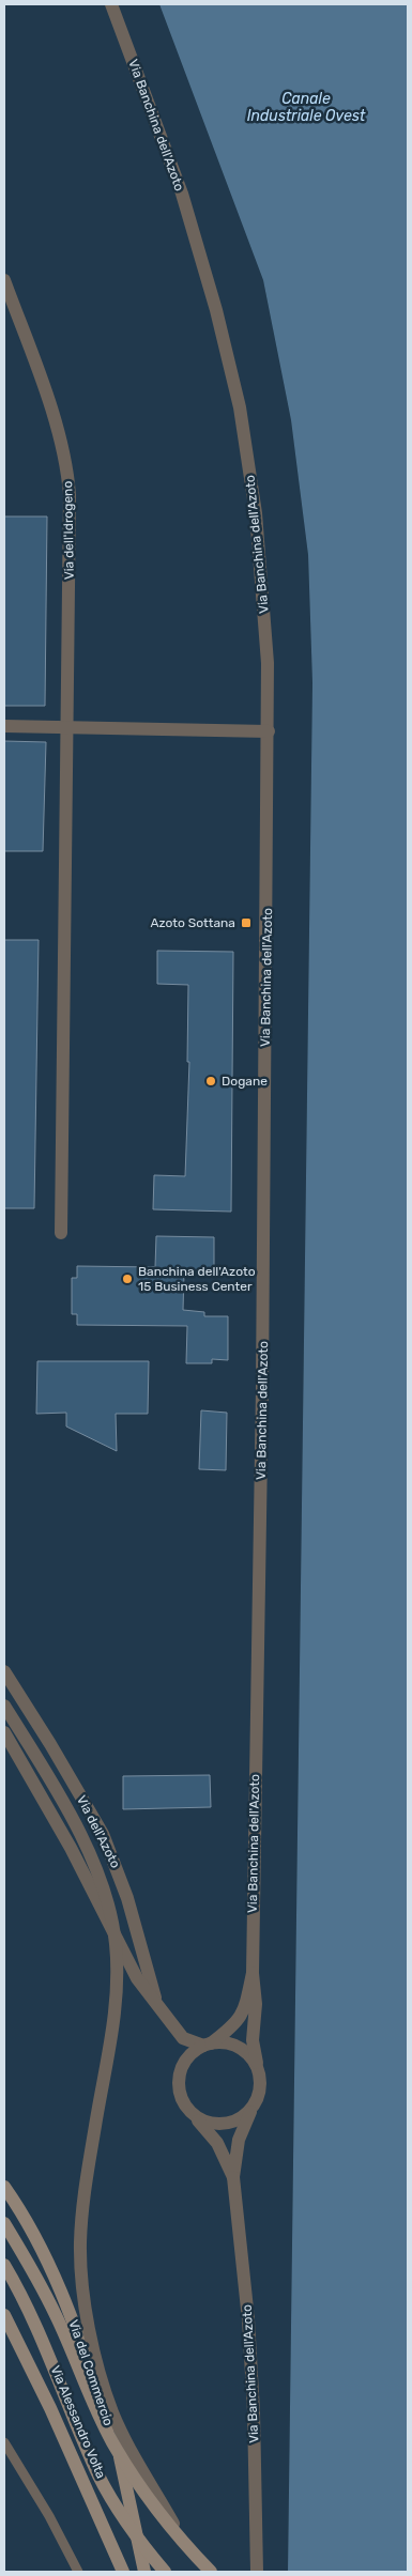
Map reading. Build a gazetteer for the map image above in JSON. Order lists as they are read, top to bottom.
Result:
{
  "streets": {
    "street": [
      "Via Banchina dell'Azoto",
      "Via dell'Idrogeno",
      "Via dell'Azoto",
      "Via del Commercio",
      "Via Alessandro Volta"
    ]
  },
  "water": ["Canale Industriale Ovest"],
  "places": {
    "transit": ["Azoto Sottana"],
    "other": ["Dogane", "Banchina dell'Azoto 15 Business Center"]
  }
}
